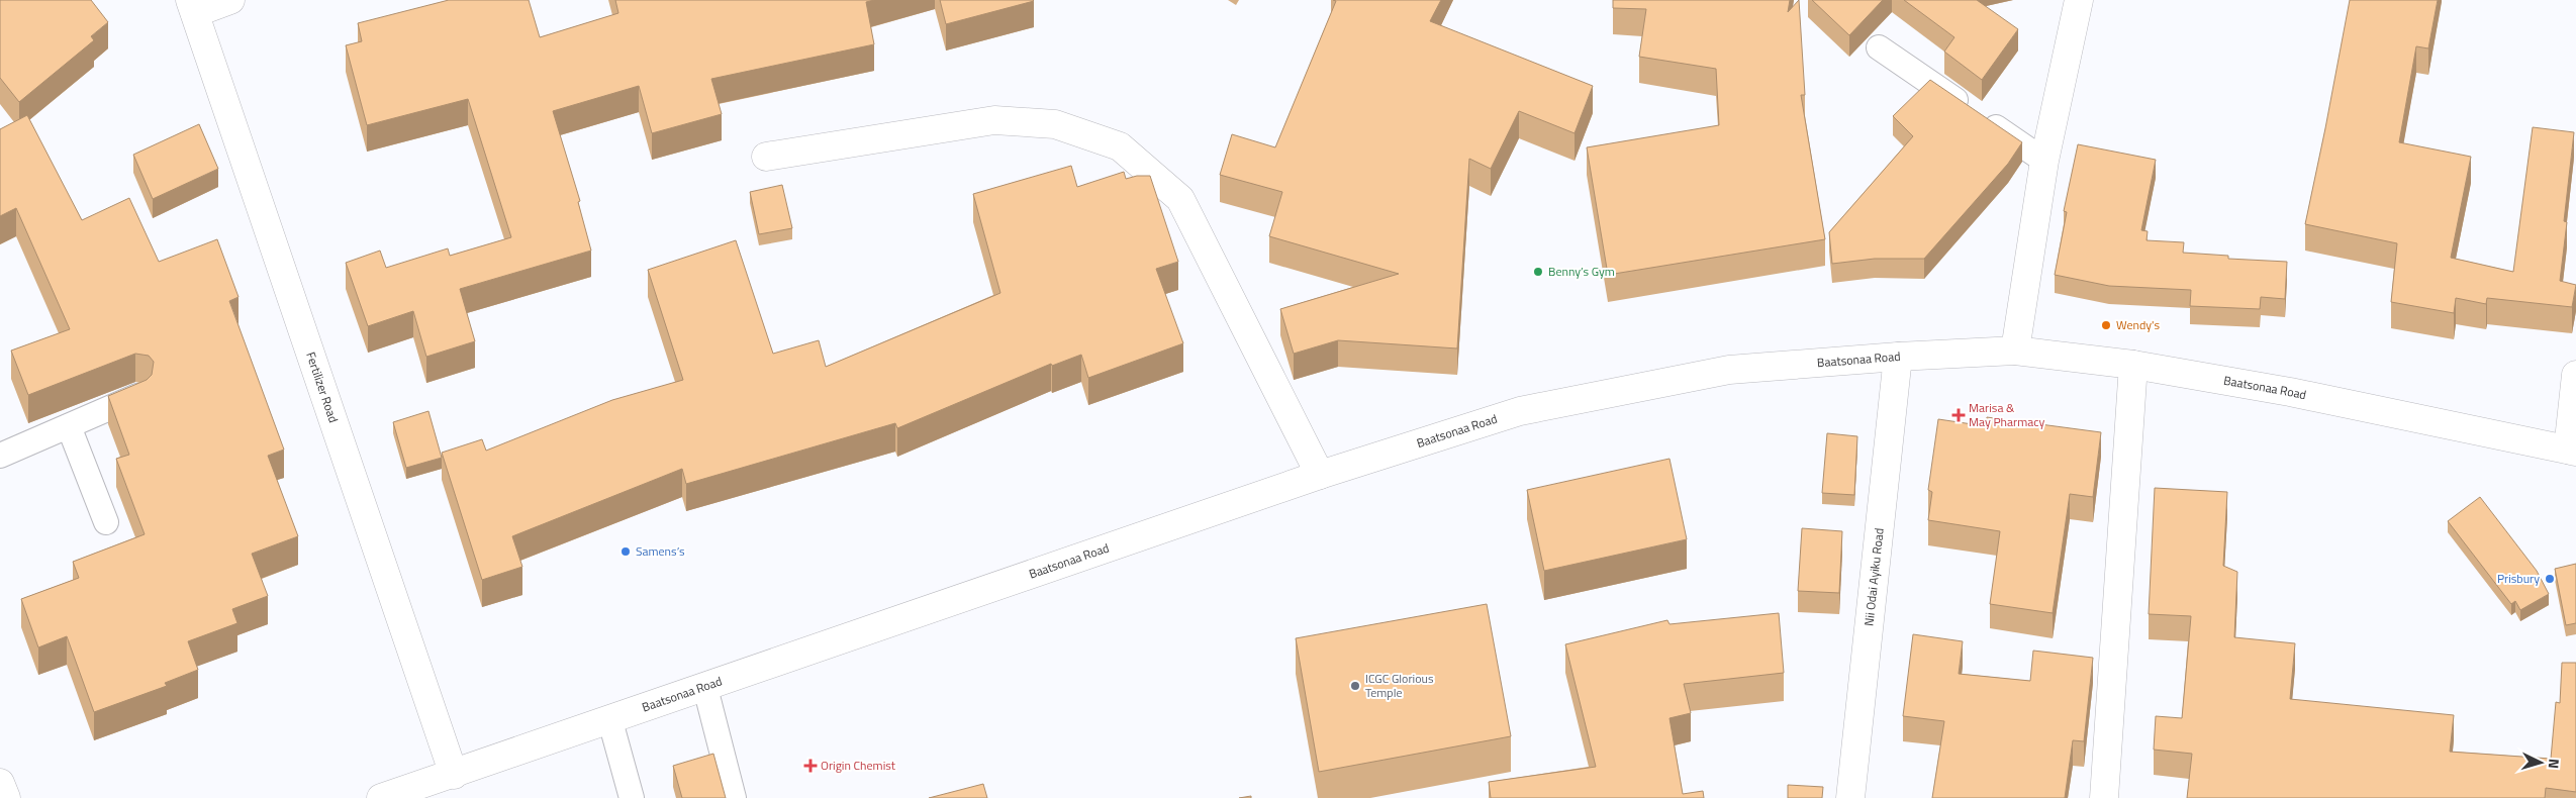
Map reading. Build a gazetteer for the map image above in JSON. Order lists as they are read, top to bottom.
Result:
{
  "streets": {
    "street": ["Baatsonaa Road", "Fertilizer Road", "Nii Odai Ayiku Road"]
  },
  "crossings": [
    ["Baatsonaa Road", "Fertilizer Road"],
    ["Baatsonaa Road", "Nii Odai Ayiku Road"]
  ],
  "places": {
    "other": [
      "Benny’s Gym",
      "Wendy's",
      "Samens’s",
      "Prisbury",
      "ICGC Glorious Temple"
    ],
    "health": ["Marisa & May Pharmacy", "Origin Chemist"]
  },
  "north": "right"
}
